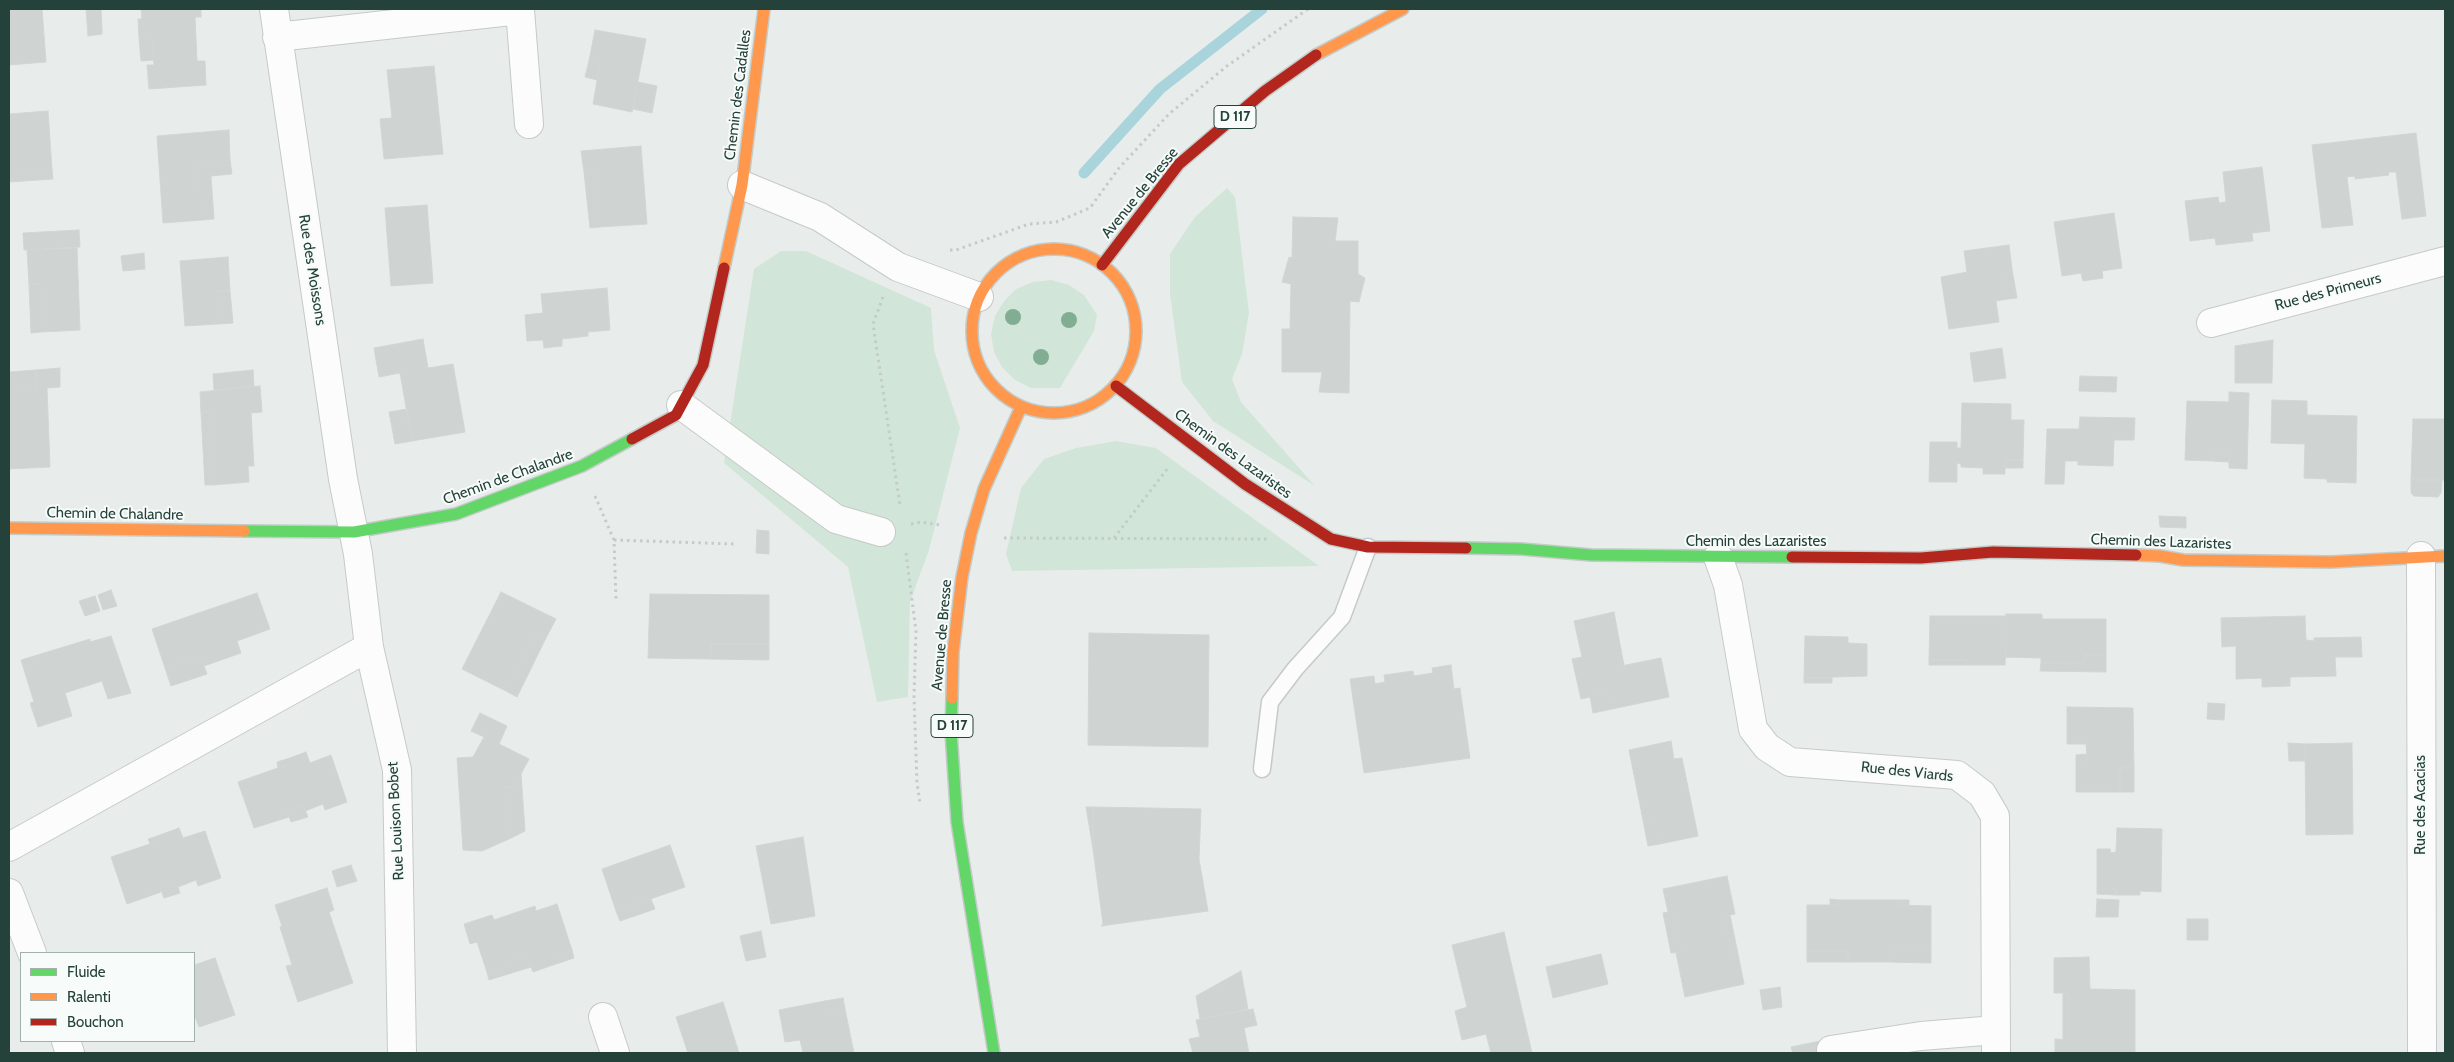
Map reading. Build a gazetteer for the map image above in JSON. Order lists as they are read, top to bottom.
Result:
{
  "streets": {
    "street": [
      "Chemin des Cadalles",
      "D 117",
      "Avenue de Bresse",
      "Rue des Moissons",
      "Rue des Primeurs",
      "Chemin des Lazaristes",
      "Chemin de Chalandre",
      "Rue des Viards",
      "Rue des Acacias",
      "Rue Louison Bobet"
    ]
  },
  "crossings": [
    ["Chemin des Cadalles", "Chemin de Chalandre"],
    ["Avenue de Bresse", "Chemin des Lazaristes"],
    ["Rue des Moissons", "Chemin de Chalandre"],
    ["Rue des Moissons", "Rue Louison Bobet"],
    ["Chemin des Lazaristes", "Rue des Viards"],
    ["Chemin des Lazaristes", "Rue des Acacias"],
    ["Chemin de Chalandre", "Rue Louison Bobet"]
  ],
  "legend": ["Fluide", "Ralenti", "Bouchon"]
}
